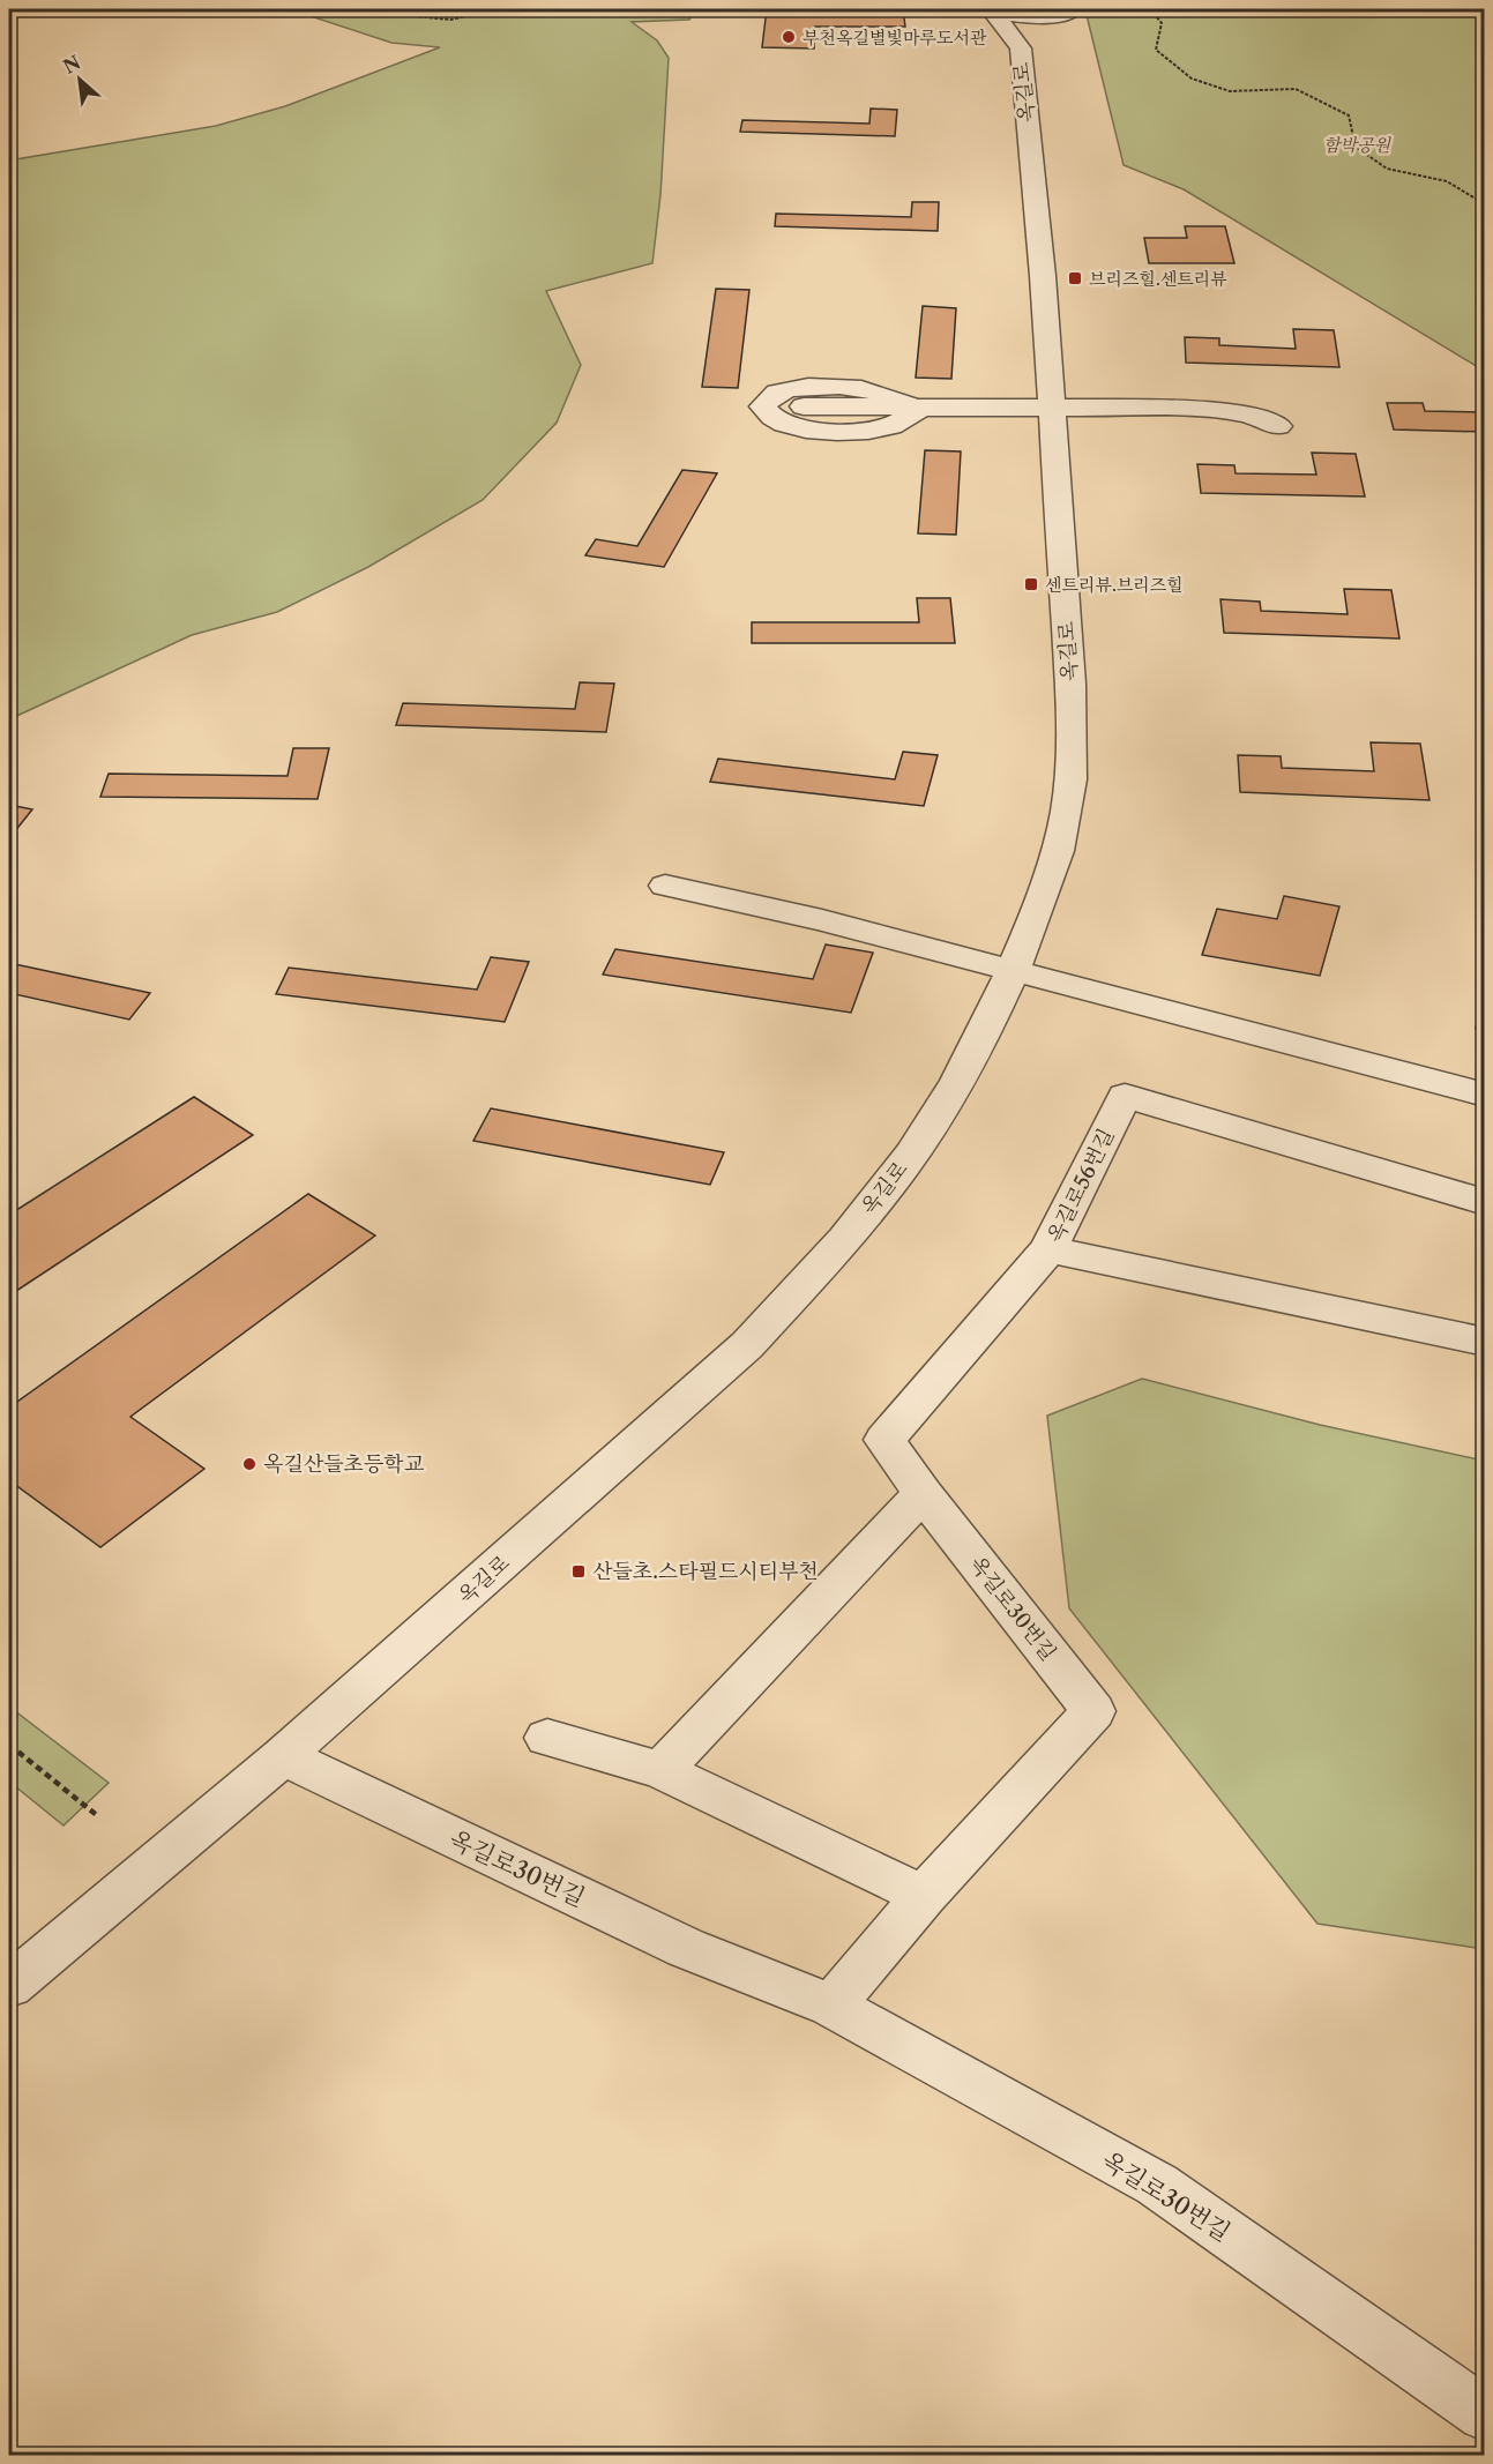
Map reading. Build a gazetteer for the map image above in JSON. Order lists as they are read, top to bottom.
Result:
{
  "streets": {
    "street": ["옥길로", "옥길로56번길", "옥길로30번길"]
  },
  "crossings": [
    ["옥길로", "옥길로30번길"]
  ],
  "parks": ["함박공원"],
  "places": {
    "other": ["부천옥길별빛마루도서관", "옥길산들초등학교"],
    "transit": ["브리즈힐.센트리뷰", "센트리뷰.브리즈힐", "산들초.스타필드시티부천"]
  },
  "north": "top left"
}
